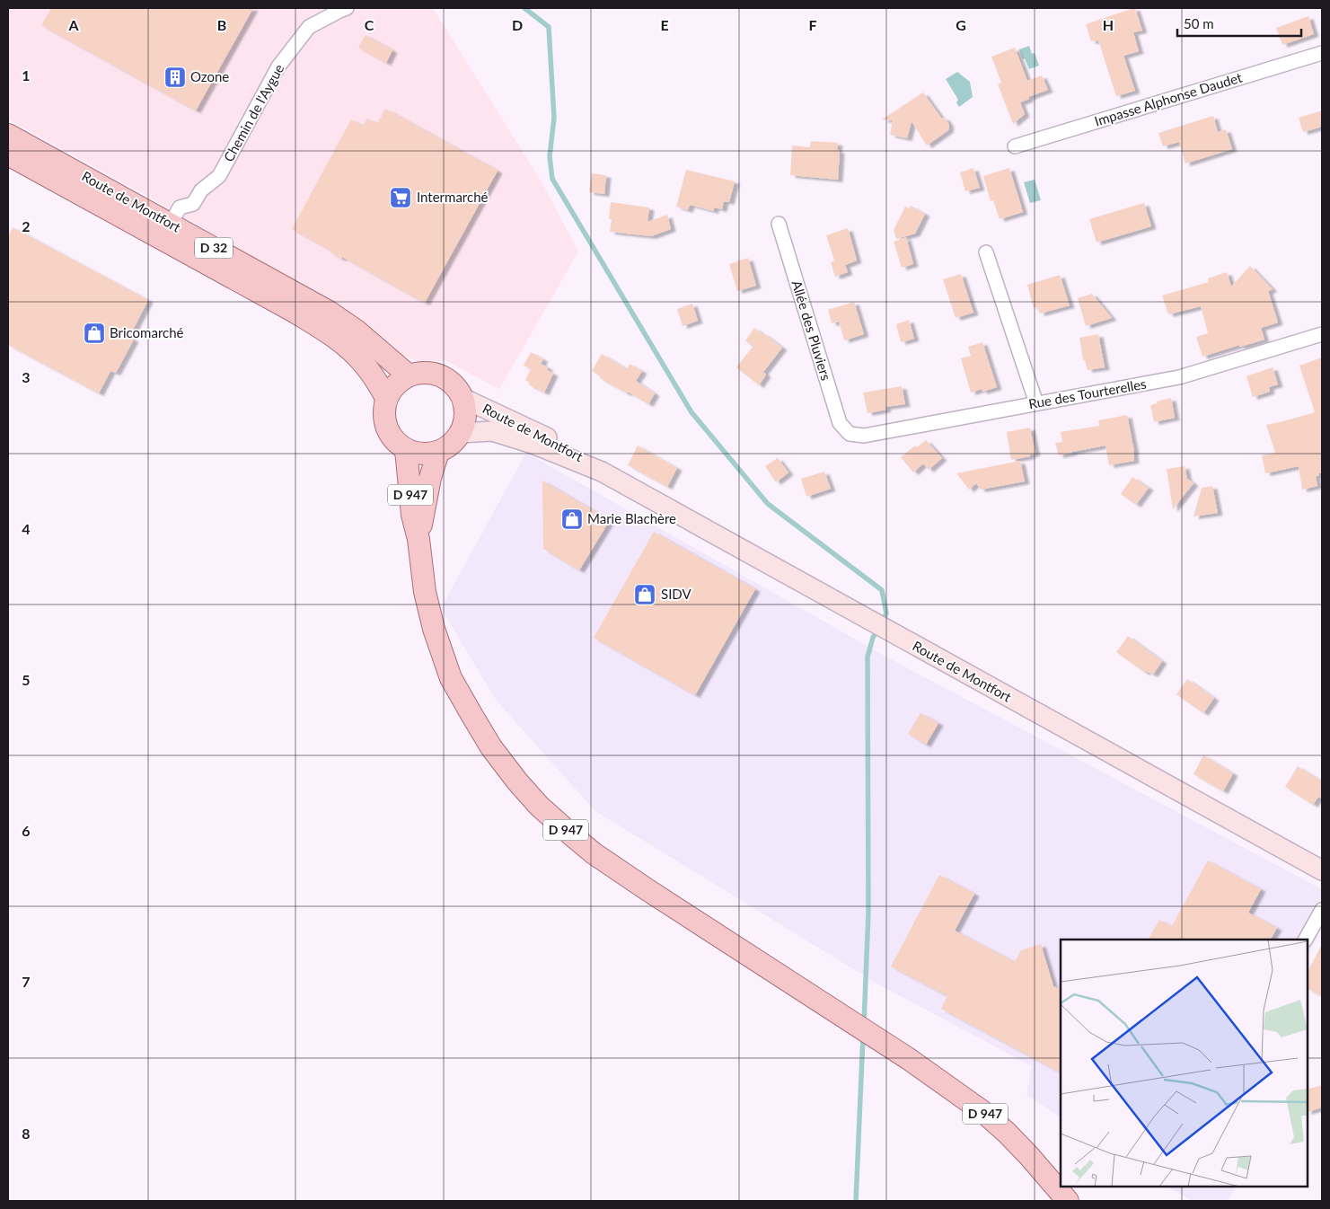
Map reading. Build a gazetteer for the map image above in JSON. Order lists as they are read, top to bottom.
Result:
{
  "streets": {
    "main road": ["Route de Montfort", "D 32", "D 947"],
    "street": [
      "Impasse Alphonse Daudet",
      "Chemin de l'Aygue",
      "Allée des Pluviers",
      "Rue des Tourterelles"
    ]
  },
  "crossings": [
    ["Chemin de l'Aygue", "Route de Montfort"],
    ["Route de Montfort", "D 947"],
    ["Allée des Pluviers", "Rue des Tourterelles"]
  ],
  "places": {
    "building": ["Ozone"],
    "supermarket": ["Intermarché"],
    "shop": ["Bricomarché", "Marie Blachère", "SIDV"]
  },
  "scale_bar": "50 m",
  "grid": {
    "columns": [
      "A",
      "B",
      "C",
      "D",
      "E",
      "F",
      "G",
      "H"
    ],
    "rows": [
      "1",
      "2",
      "3",
      "4",
      "5",
      "6",
      "7",
      "8"
    ]
  }
}
